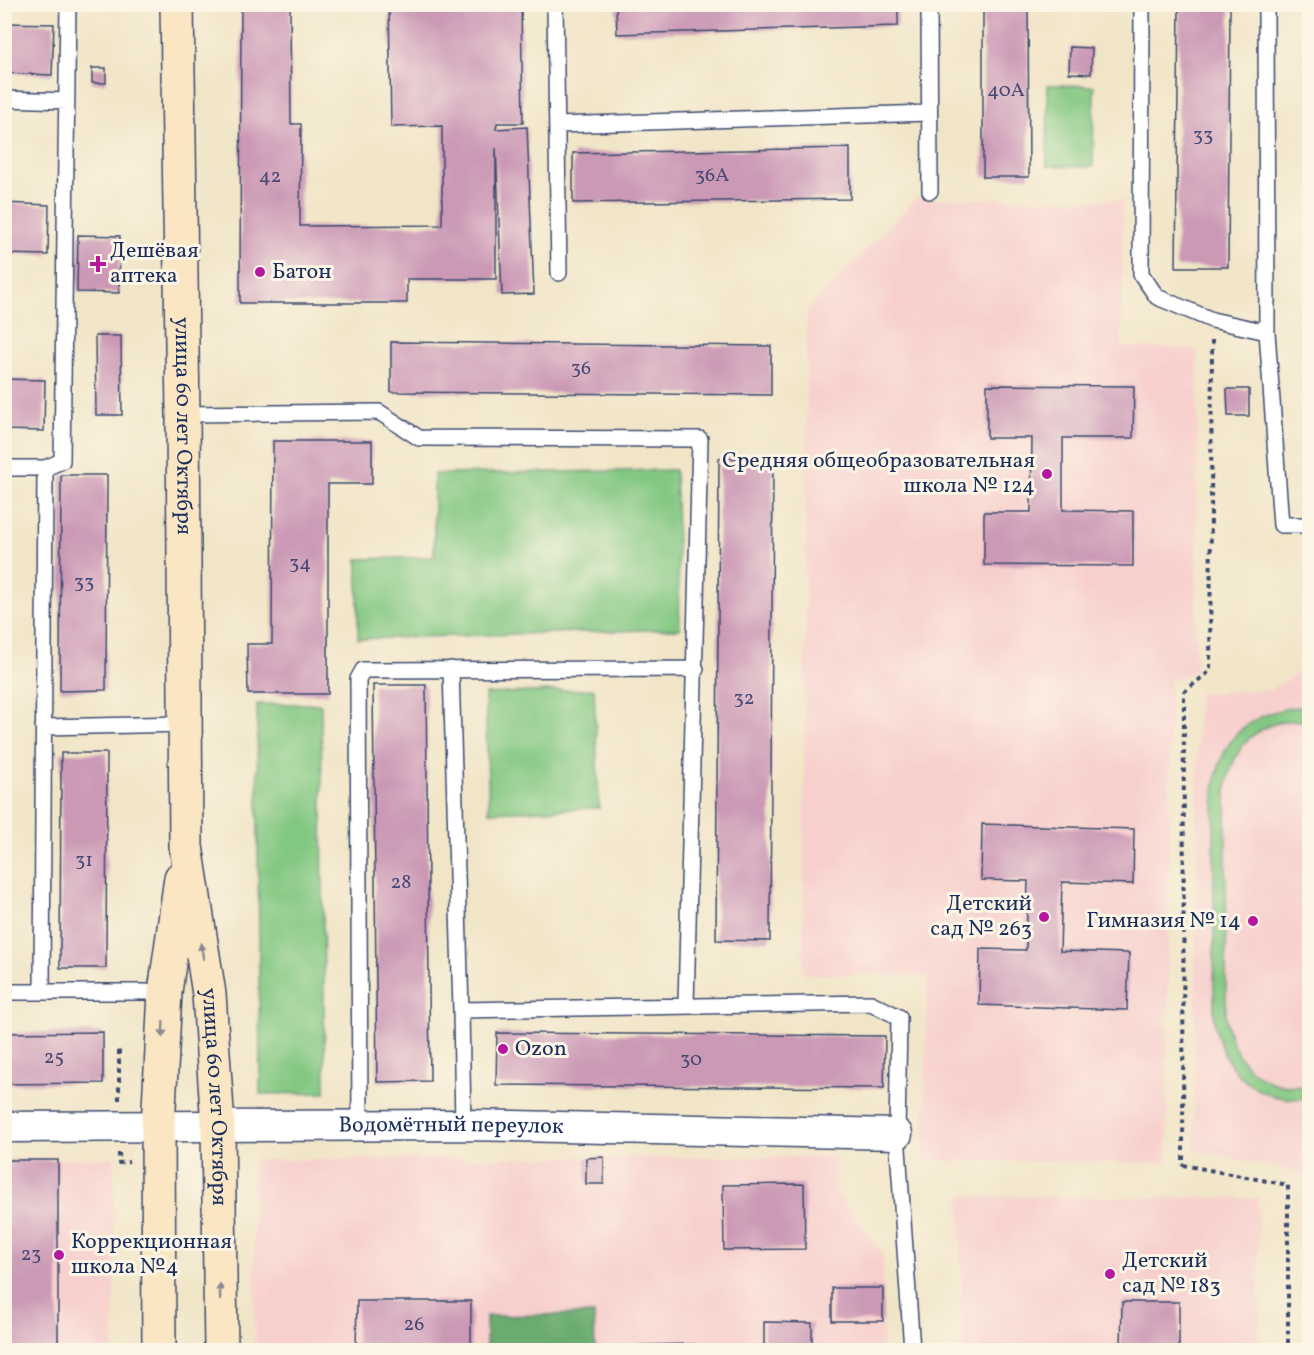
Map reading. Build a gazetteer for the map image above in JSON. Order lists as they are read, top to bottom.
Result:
{
  "streets": {
    "main road": ["улица 60 лет Октября"],
    "street": ["Водомётный переулок"]
  },
  "crossings": [
    ["улица 60 лет Октября", "Водомётный переулок"]
  ],
  "places": {
    "health": ["Дешёвая аптека"],
    "other": [
      "Батон",
      "Средняя общеобразовательная школа № 124",
      "Детский сад № 263",
      "Гимназия № 14",
      "Ozon",
      "Коррекционная школа №4",
      "Детский сад № 183"
    ]
  },
  "house_numbers": [
    "40А",
    "33",
    "36А",
    "42",
    "36",
    "34",
    "33",
    "32",
    "31",
    "28",
    "25",
    "30",
    "23",
    "26"
  ]
}
